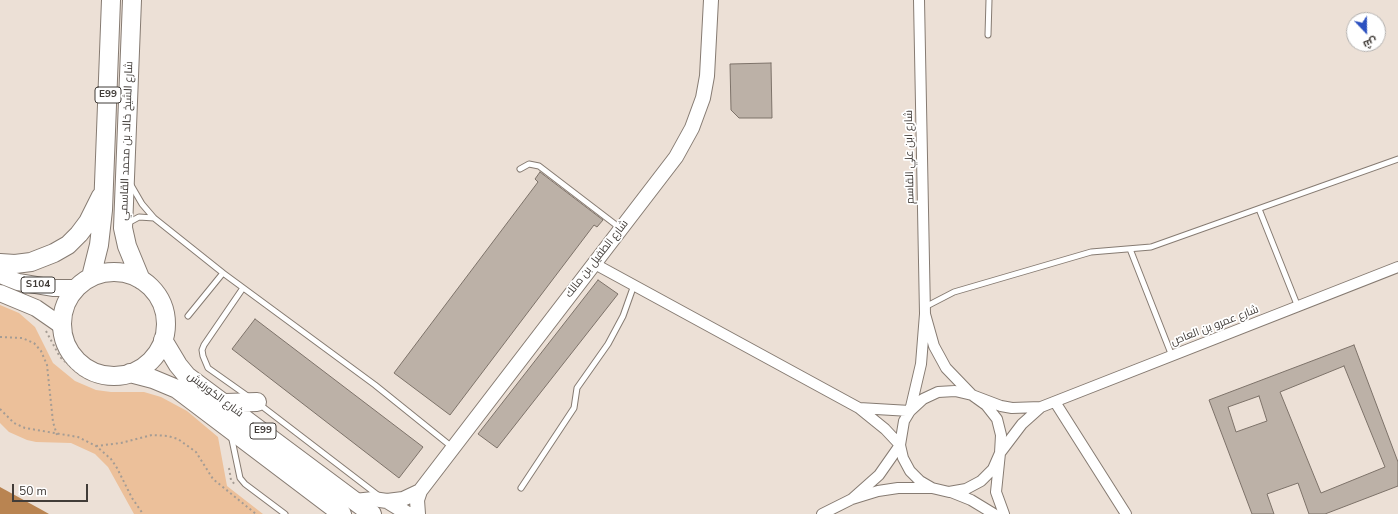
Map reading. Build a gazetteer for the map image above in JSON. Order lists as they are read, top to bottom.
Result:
{
  "streets": {
    "highway": ["E99", "شارع الشيخ خالد بن محمد القاسمي", "شارع الكورنيش"],
    "main road": ["S104"],
    "street": ["شارع ابن علي القاسم", "شارع الطفيل بن مالك", "شارع عمرو بن العاص"]
  },
  "crossings": [
    ["شارع الشيخ خالد بن محمد القاسمي", "S104"],
    ["شارع الشيخ خالد بن محمد القاسمي", "شارع الكورنيش"],
    ["شارع ابن علي القاسم", "شارع عمرو بن العاص"],
    ["S104", "شارع الكورنيش"]
  ],
  "scale_bar": "50 m",
  "north": "bottom"
}
